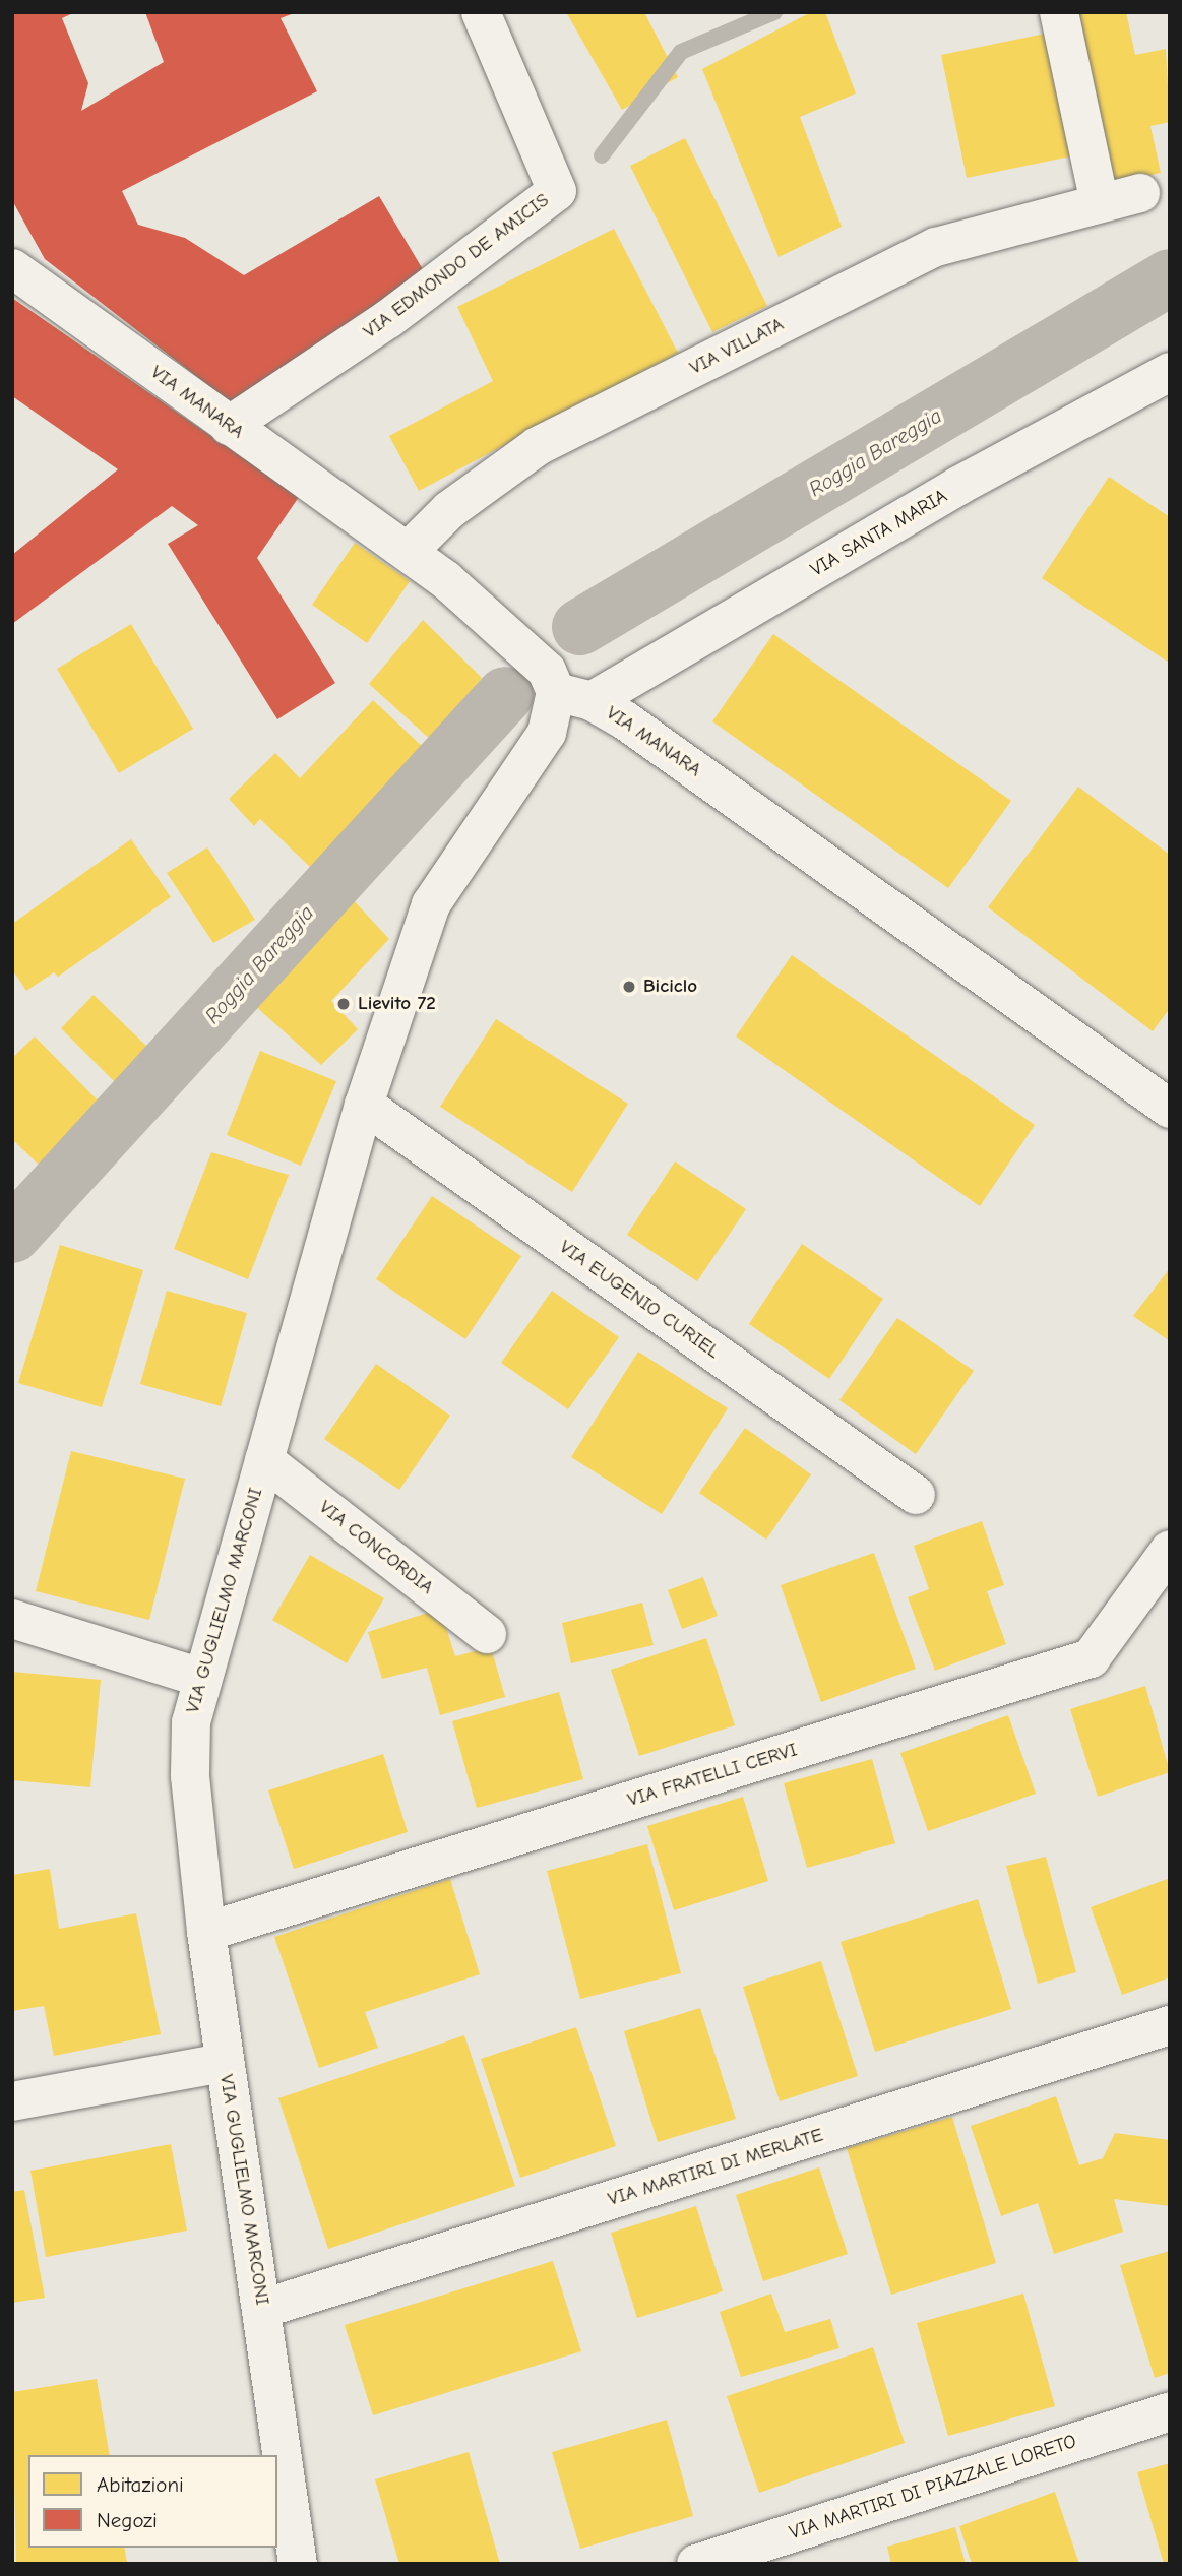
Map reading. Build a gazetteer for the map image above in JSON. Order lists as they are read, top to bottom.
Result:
{
  "streets": {
    "street": [
      "VIA EDMONDO DE AMICIS",
      "VIA VILLATA",
      "VIA MANARA",
      "VIA SANTA MARIA",
      "VIA EUGENIO CURIEL",
      "VIA CONCORDIA",
      "VIA GUGLIELMO MARCONI",
      "VIA FRATELLI CERVI",
      "VIA MARTIRI DI MERLATE",
      "VIA MARTIRI DI PIAZZALE LORETO"
    ]
  },
  "crossings": [
    ["VIA EDMONDO DE AMICIS", "VIA MANARA"],
    ["VIA VILLATA", "VIA MANARA"],
    ["VIA MANARA", "VIA SANTA MARIA"],
    ["VIA MANARA", "VIA GUGLIELMO MARCONI"],
    ["VIA SANTA MARIA", "VIA GUGLIELMO MARCONI"],
    ["VIA EUGENIO CURIEL", "VIA GUGLIELMO MARCONI"],
    ["VIA CONCORDIA", "VIA GUGLIELMO MARCONI"],
    ["VIA GUGLIELMO MARCONI", "VIA FRATELLI CERVI"],
    ["VIA GUGLIELMO MARCONI", "VIA MARTIRI DI MERLATE"]
  ],
  "water": ["Roggia Bareggia"],
  "places": ["Biciclo", "Lievito 72"],
  "legend": ["Abitazioni", "Negozi"]
}
